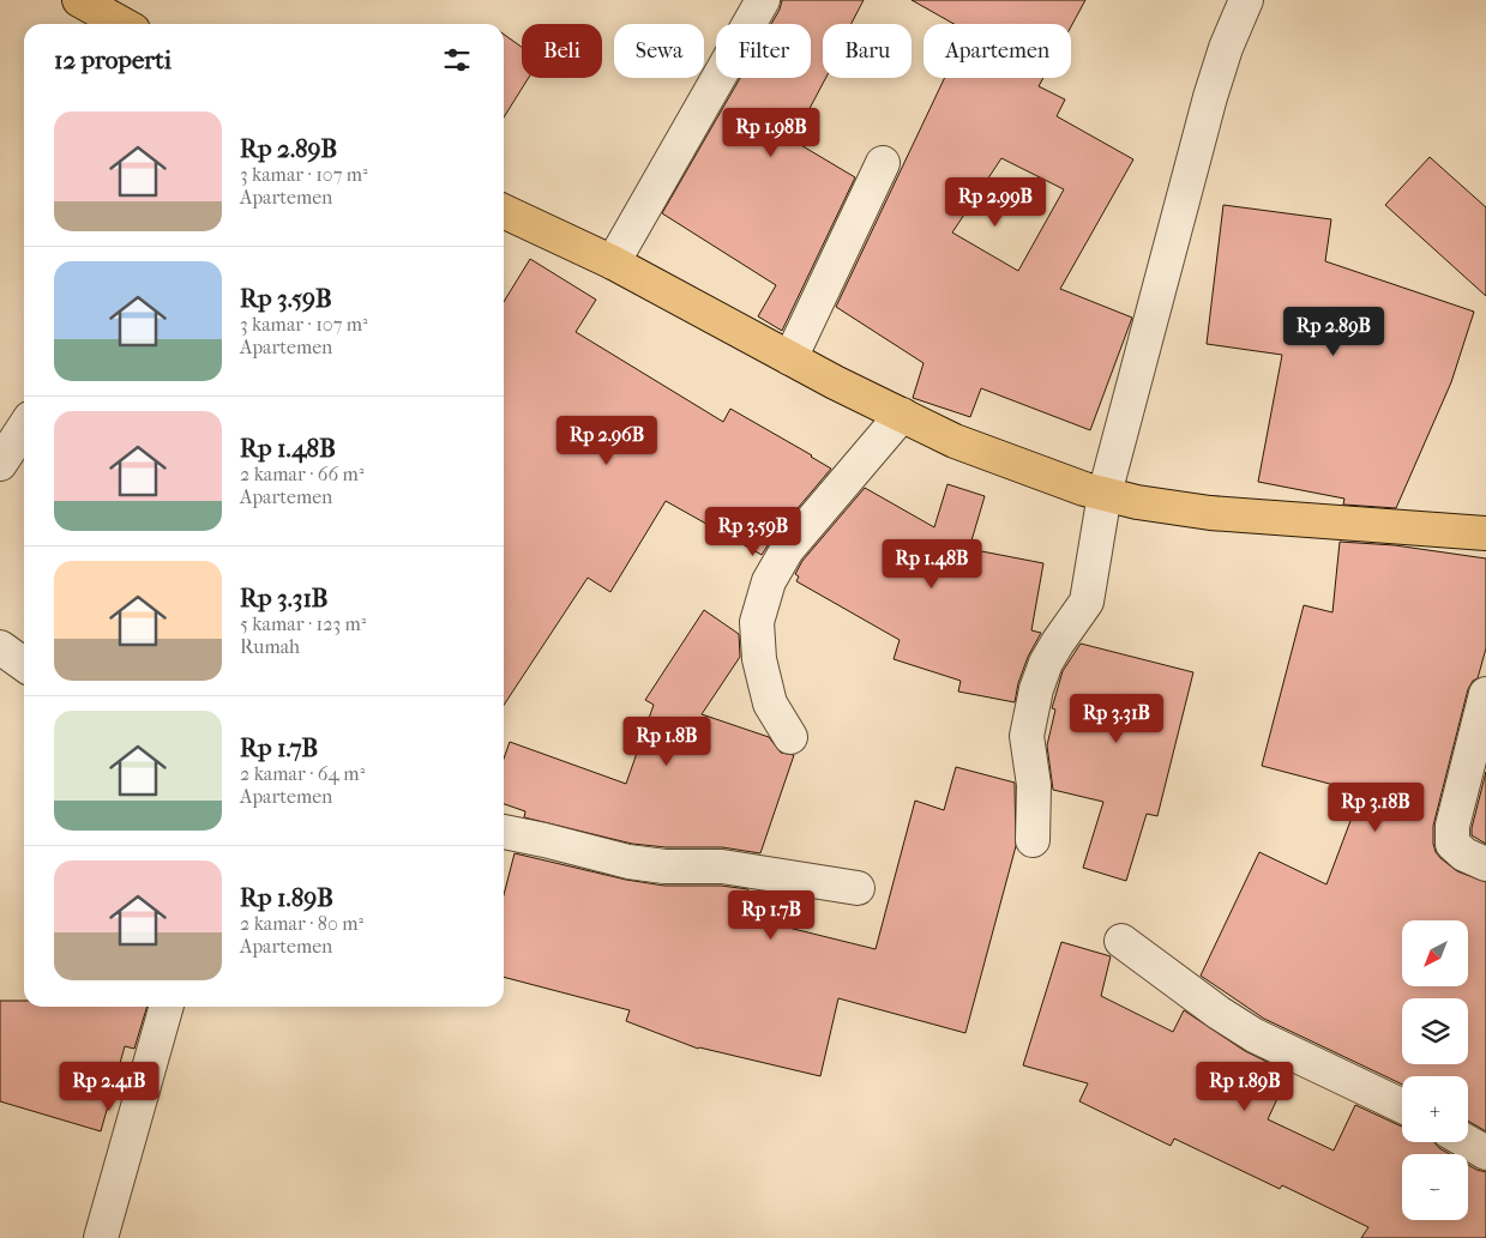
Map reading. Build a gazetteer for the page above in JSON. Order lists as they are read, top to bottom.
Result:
{
  "north": "bottom left",
  "page": {
    "chip": [
      "Beli",
      "Sewa",
      "Filter",
      "Baru",
      "Apartemen"
    ],
    "heading": "12 properti",
    "list": [
      {
        "name": "Rp 2.89B",
        "note": "3 kamar · 107 m² · Apartemen"
      },
      {
        "name": "Rp 3.59B",
        "note": "3 kamar · 107 m² · Apartemen"
      },
      {
        "name": "Rp 1.48B",
        "note": "2 kamar · 66 m² · Apartemen"
      },
      {
        "name": "Rp 3.31B",
        "note": "5 kamar · 123 m² · Rumah"
      },
      {
        "name": "Rp 1.7B",
        "note": "2 kamar · 64 m² · Apartemen"
      },
      {
        "name": "Rp 1.89B",
        "note": "2 kamar · 80 m² · Apartemen"
      }
    ],
    "price": [
      "Rp 1.98B",
      "Rp 2.99B",
      "Rp 2.89B",
      "Rp 2.96B",
      "Rp 3.59B",
      "Rp 1.48B",
      "Rp 3.31B",
      "Rp 1.8B",
      "Rp 3.18B",
      "Rp 1.7B",
      "Rp 2.41B",
      "Rp 1.89B"
    ],
    "map_buttons": ["+", "−"]
  }
}
